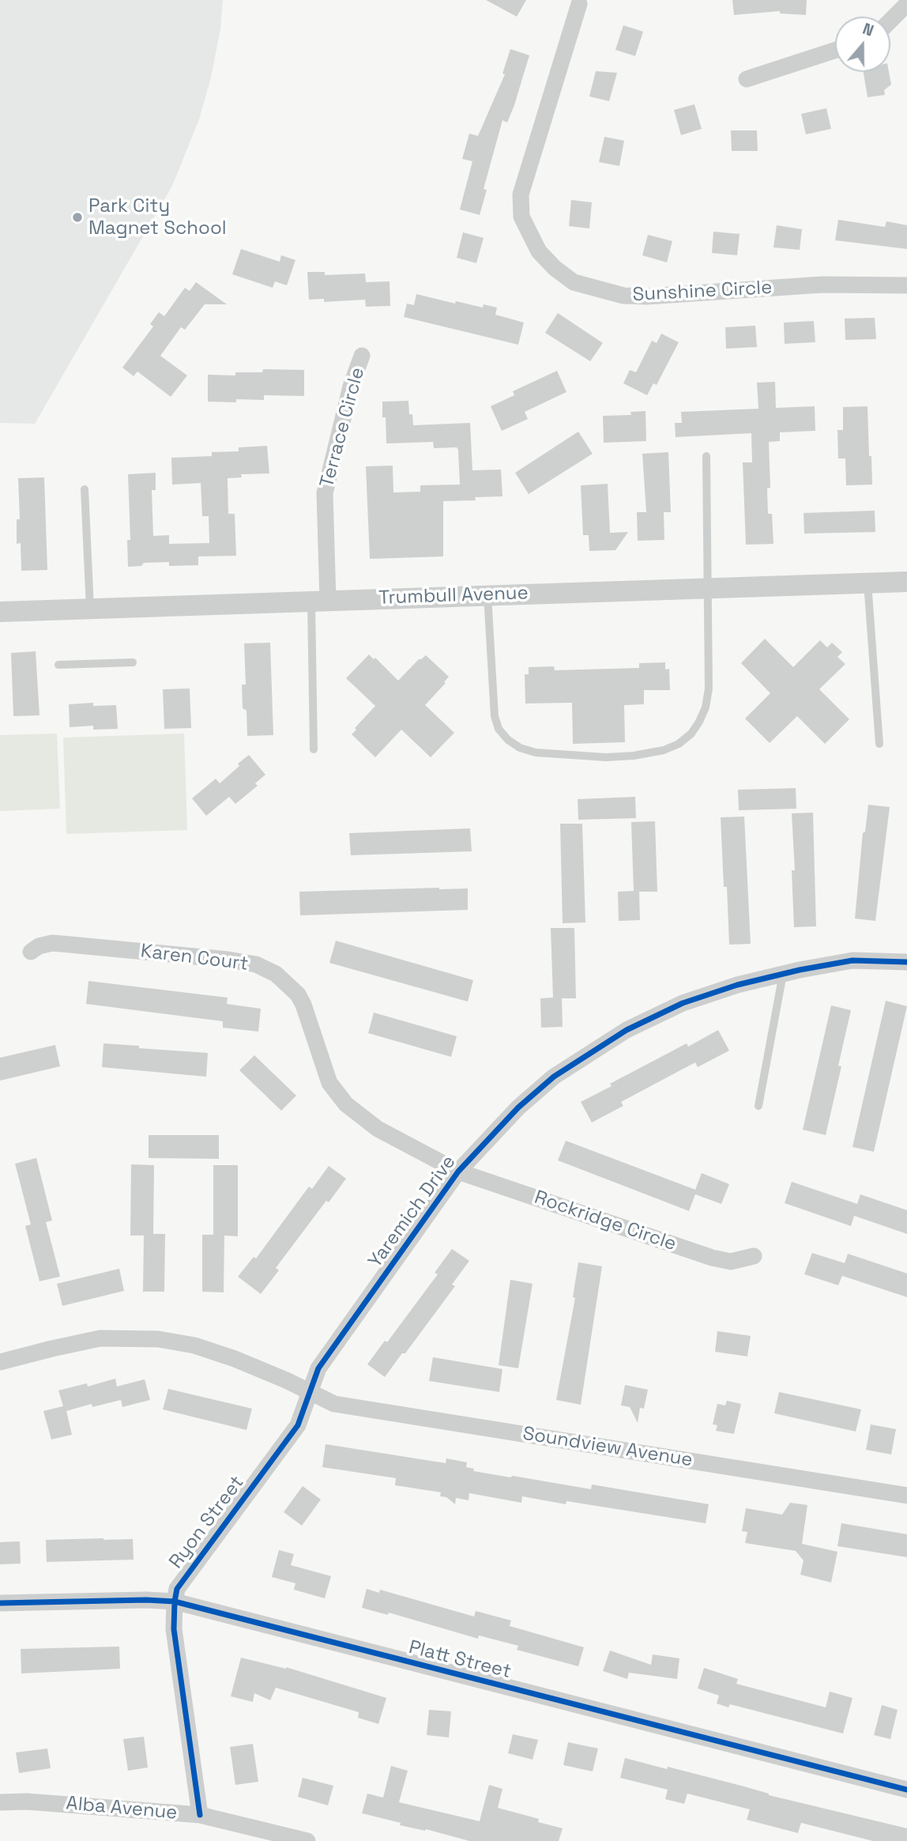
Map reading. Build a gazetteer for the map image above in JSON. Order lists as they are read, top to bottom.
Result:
{
  "streets": {
    "street": [
      "Sunshine Circle",
      "Terrace Circle",
      "Trumbull Avenue",
      "Karen Court",
      "Yaremich Drive",
      "Rockridge Circle",
      "Soundview Avenue",
      "Ryon Street",
      "Platt Street",
      "Alba Avenue"
    ]
  },
  "crossings": [
    ["Terrace Circle", "Trumbull Avenue"],
    ["Karen Court", "Yaremich Drive"],
    ["Karen Court", "Rockridge Circle"],
    ["Yaremich Drive", "Rockridge Circle"],
    ["Yaremich Drive", "Soundview Avenue"],
    ["Yaremich Drive", "Ryon Street"],
    ["Soundview Avenue", "Ryon Street"],
    ["Ryon Street", "Platt Street"],
    ["Ryon Street", "Alba Avenue"]
  ],
  "places": ["Park City Magnet School"],
  "north": "top"
}
